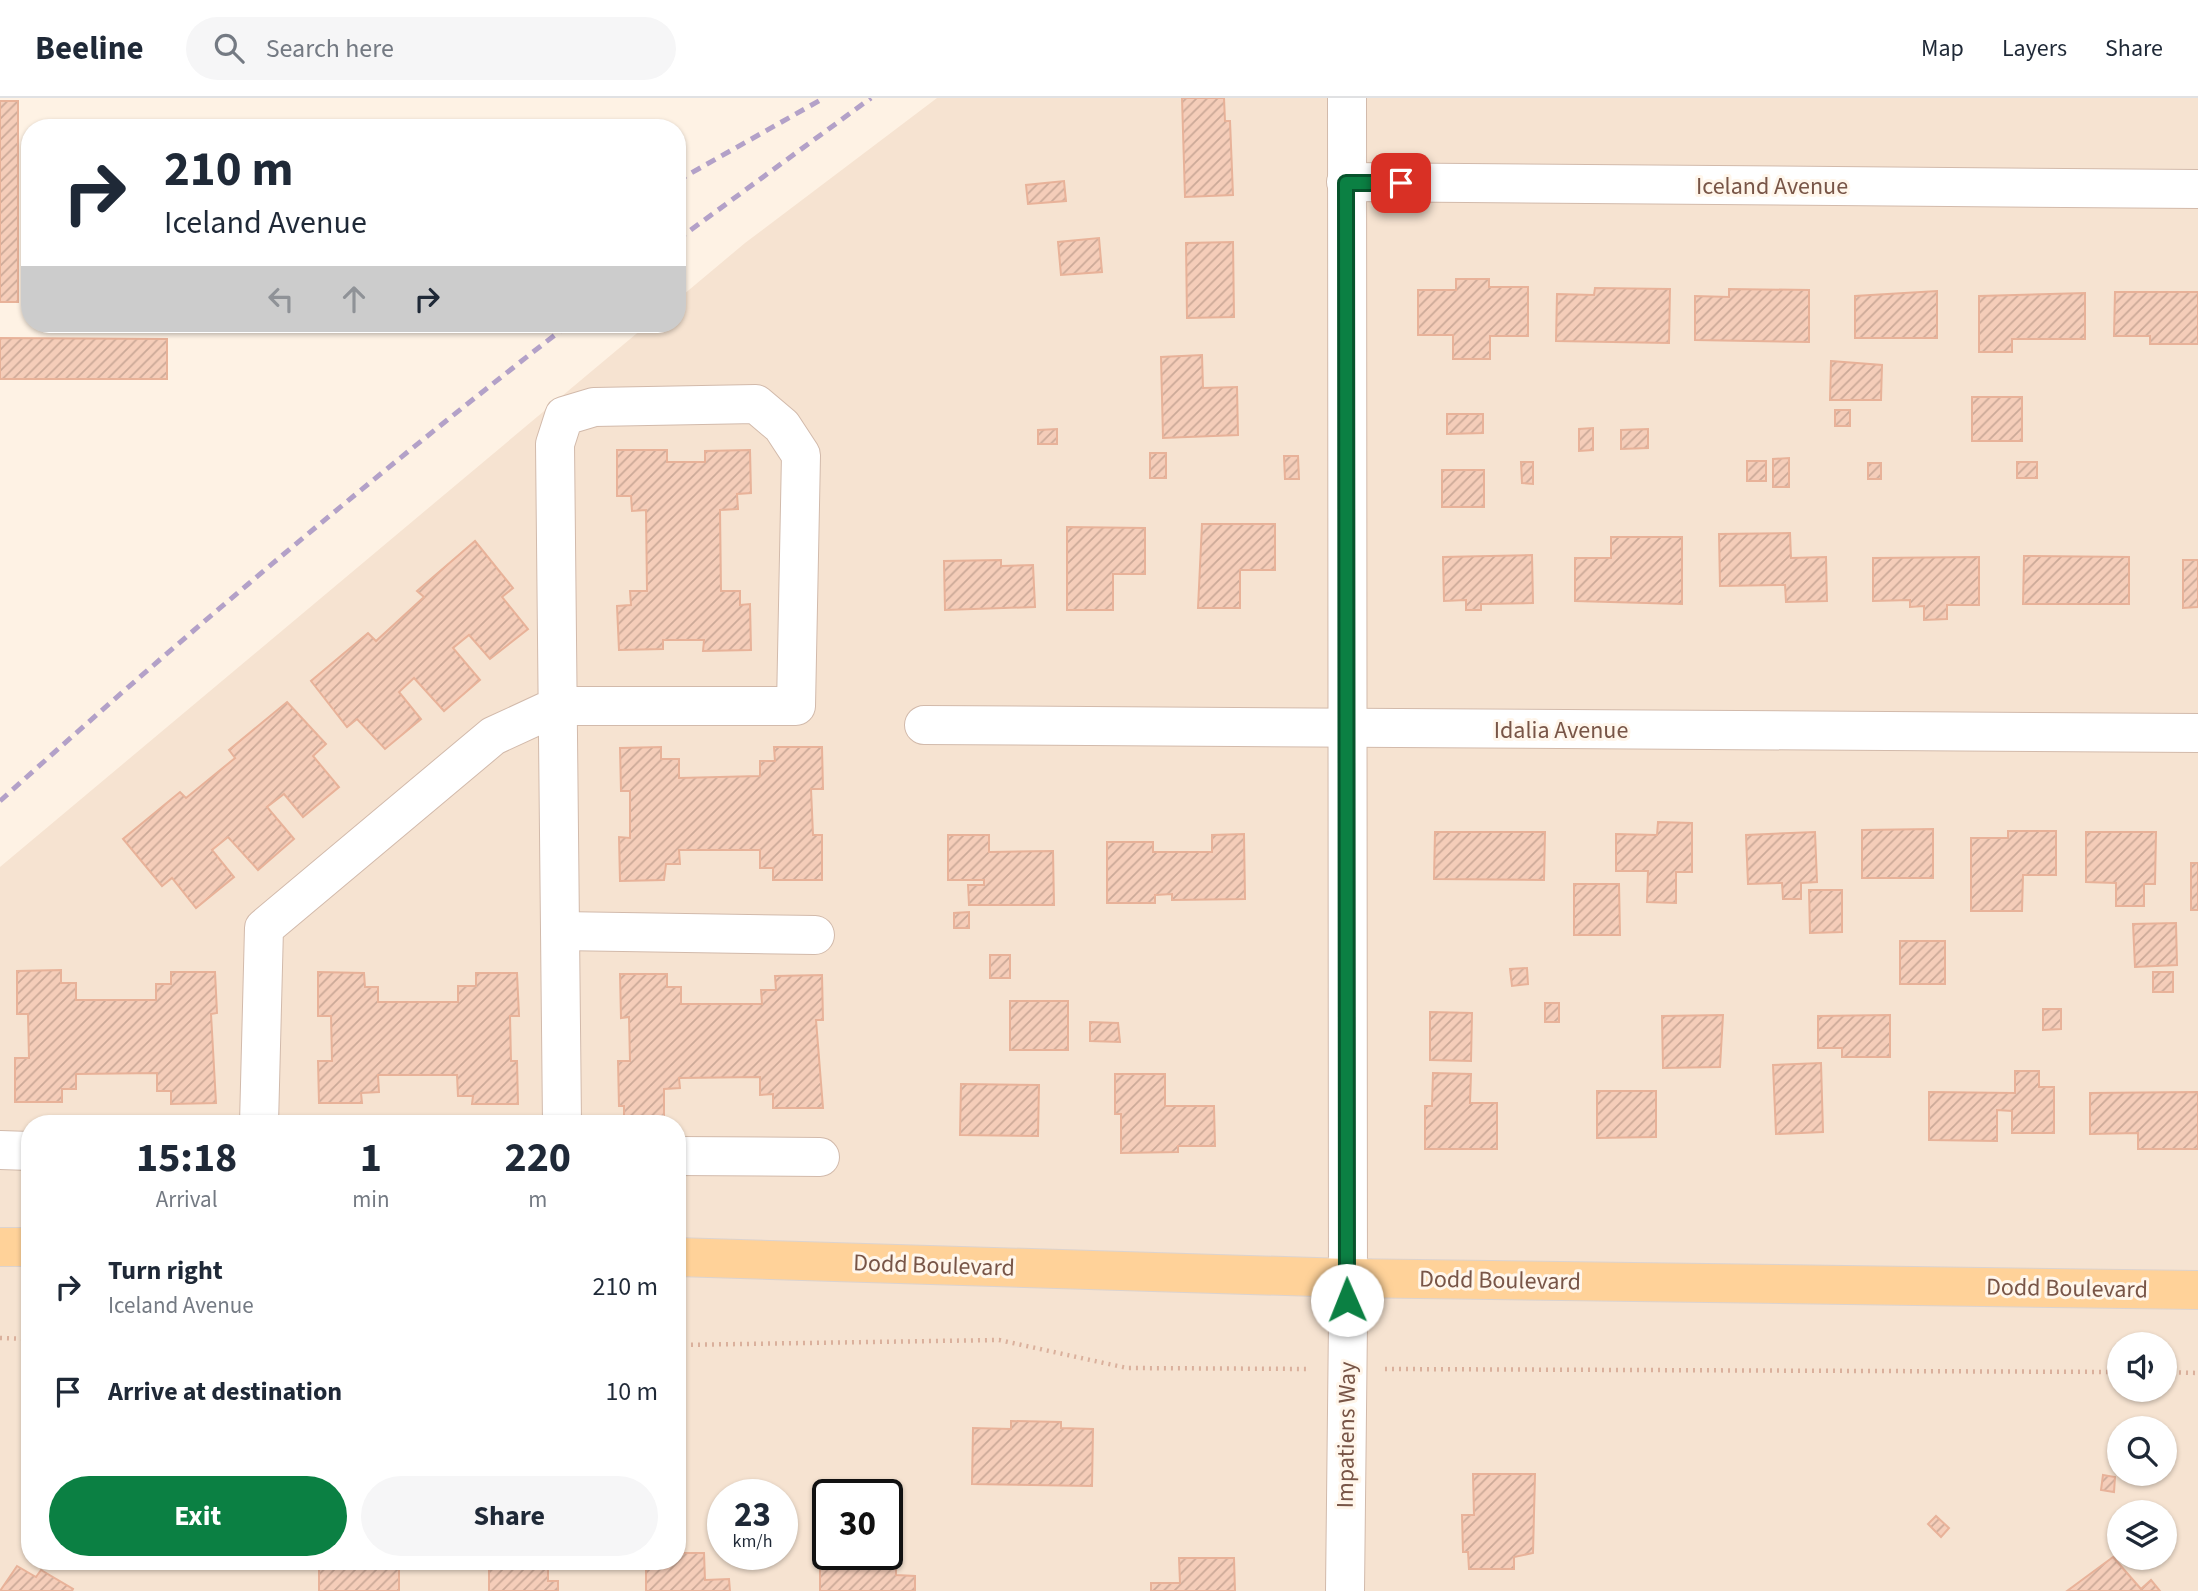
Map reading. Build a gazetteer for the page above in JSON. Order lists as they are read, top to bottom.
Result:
{
  "streets": {
    "main road": ["Dodd Boulevard"],
    "street": ["Iceland Avenue", "Idalia Avenue", "Impatiens Way"]
  },
  "crossings": [
    ["Iceland Avenue", "Impatiens Way"],
    ["Idalia Avenue", "Impatiens Way"],
    ["Dodd Boulevard", "Impatiens Way"]
  ],
  "page": {
    "header": "Beeline",
    "search": "Search here",
    "nav": ["Map", "Layers", "Share"],
    "turn": ["210 m", "Iceland Avenue"],
    "eta": [
      "15:18",
      "Arrival",
      "1",
      "min",
      "220",
      "m"
    ],
    "list": [
      {
        "name": "Turn right",
        "note": "Iceland Avenue",
        "value": "210 m"
      },
      {
        "name": "Arrive at destination",
        "value": "10 m"
      }
    ],
    "buttons": ["Exit", "Share"],
    "speed": "23 km/h",
    "limit": "30"
  }
}
